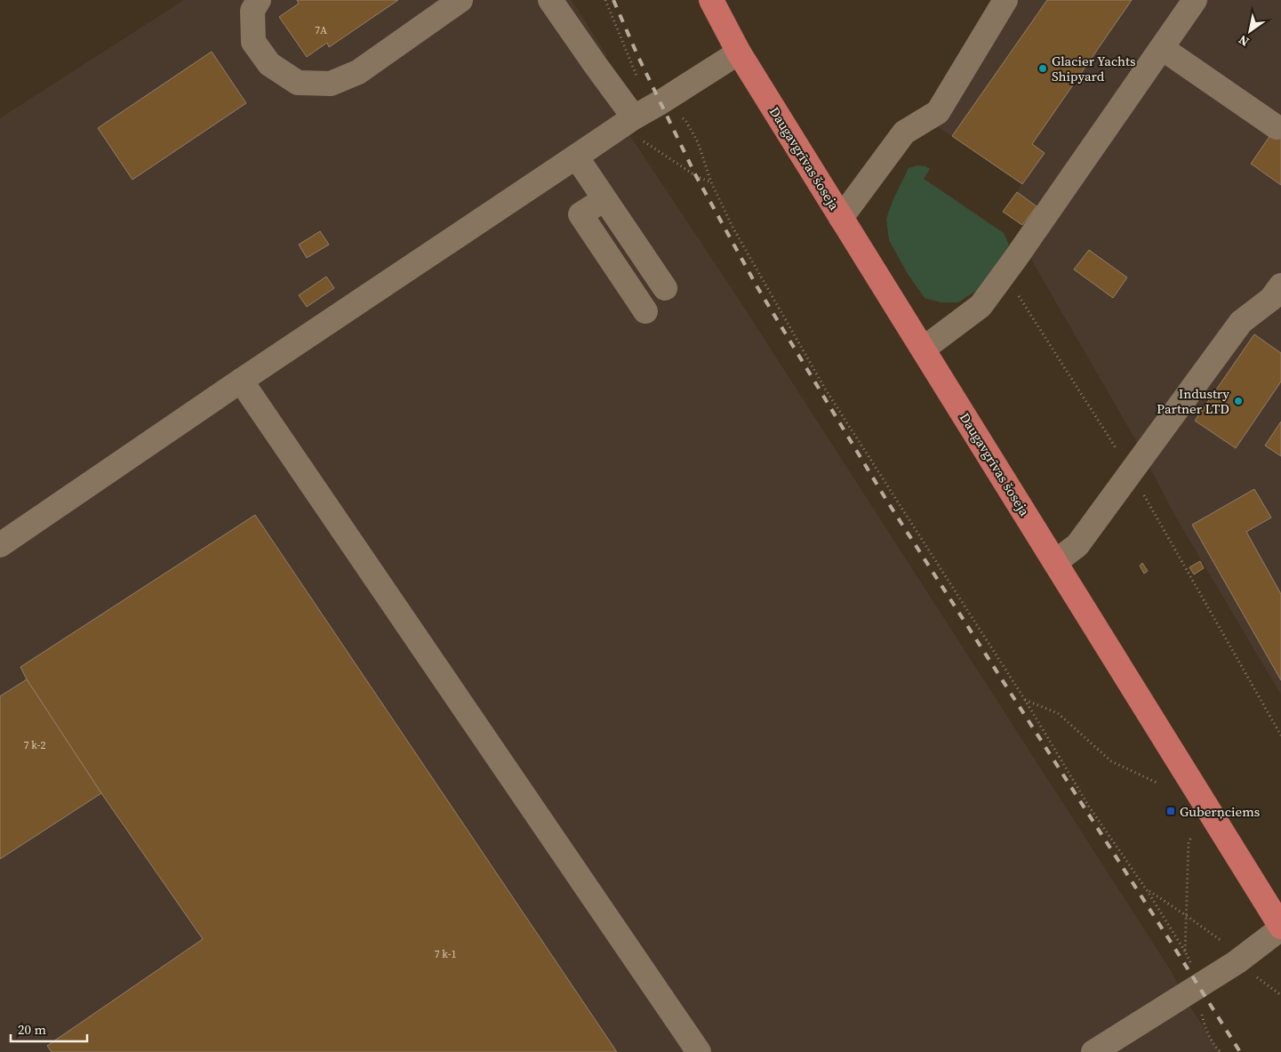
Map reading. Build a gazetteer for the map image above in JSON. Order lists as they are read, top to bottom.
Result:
{
  "streets": {
    "main road": ["Daugavgrīvas šoseja"]
  },
  "places": {
    "other": ["Glacier Yachts Shipyard", "Industry Partner LTD"],
    "transit": ["Guberņciems"]
  },
  "house_numbers": ["7A", "7 k-2", "7 k-1"],
  "scale_bar": "20 m",
  "north": "bottom left"
}
